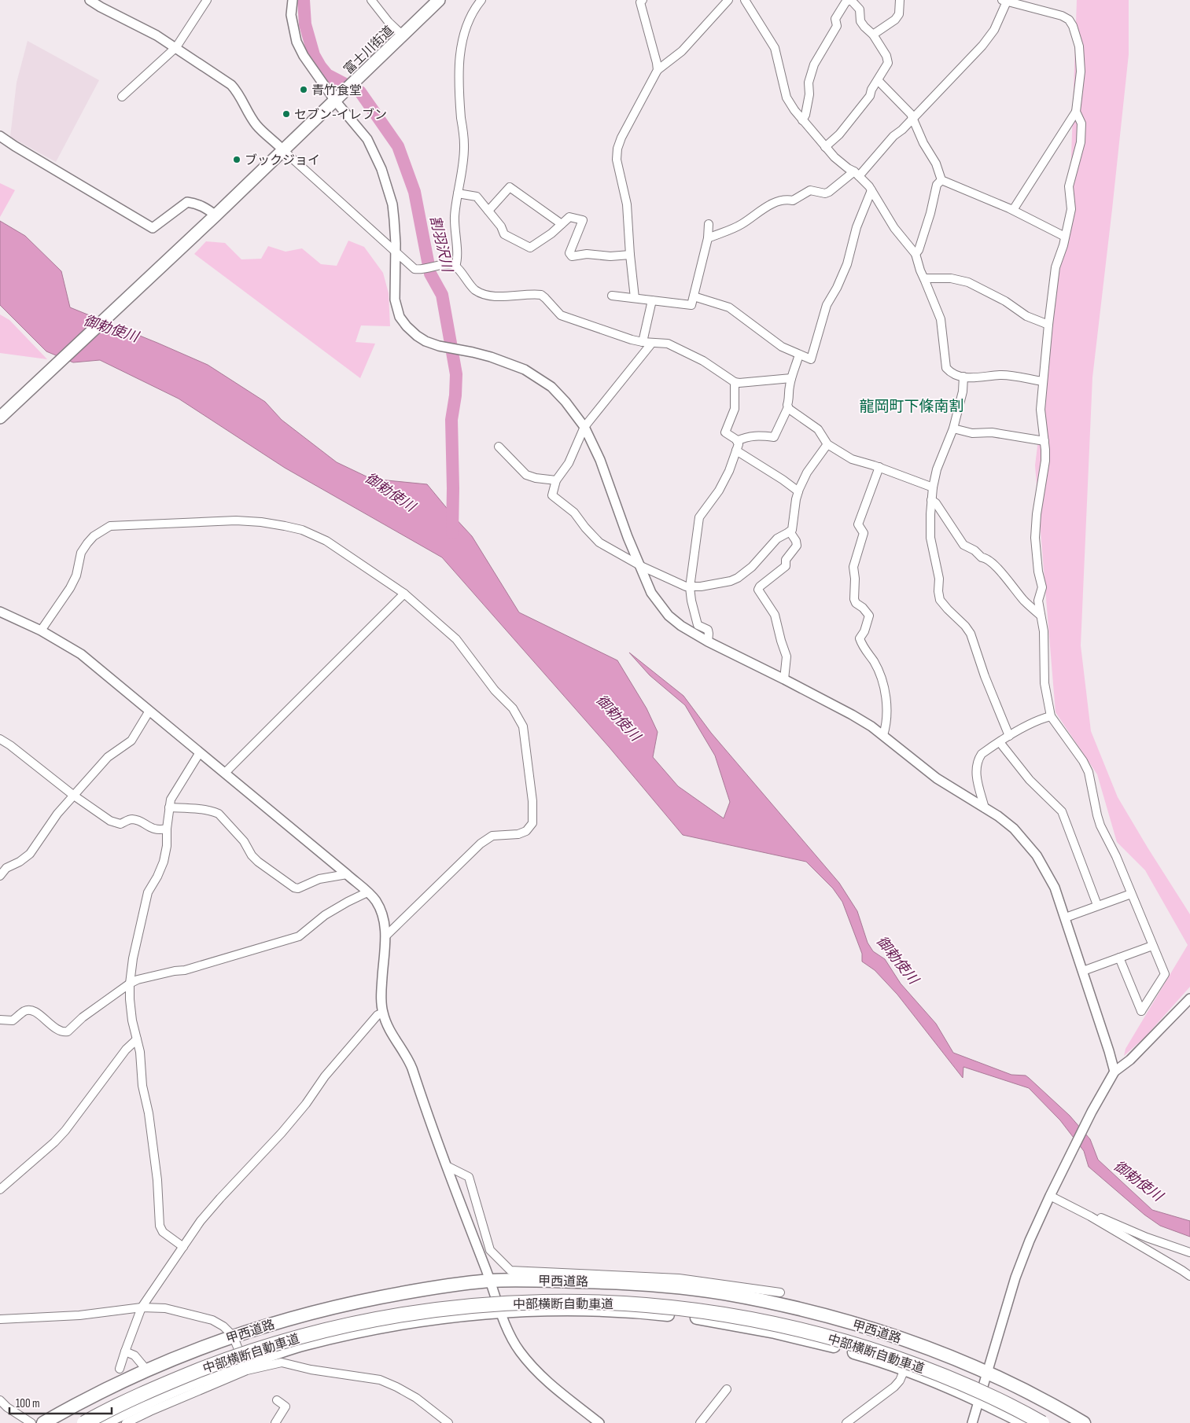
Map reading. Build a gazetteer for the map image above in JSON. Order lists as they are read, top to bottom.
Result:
{
  "streets": {
    "highway": ["甲西道路", "中部横断自動車道"],
    "main road": ["富士川街道"]
  },
  "districts": ["龍岡町下條南割"],
  "water": ["割羽沢川", "御勅使川"],
  "places": ["青竹食堂", "セブン-イレブン", "ブックジョイ"],
  "scale_bar": "100 m"
}
